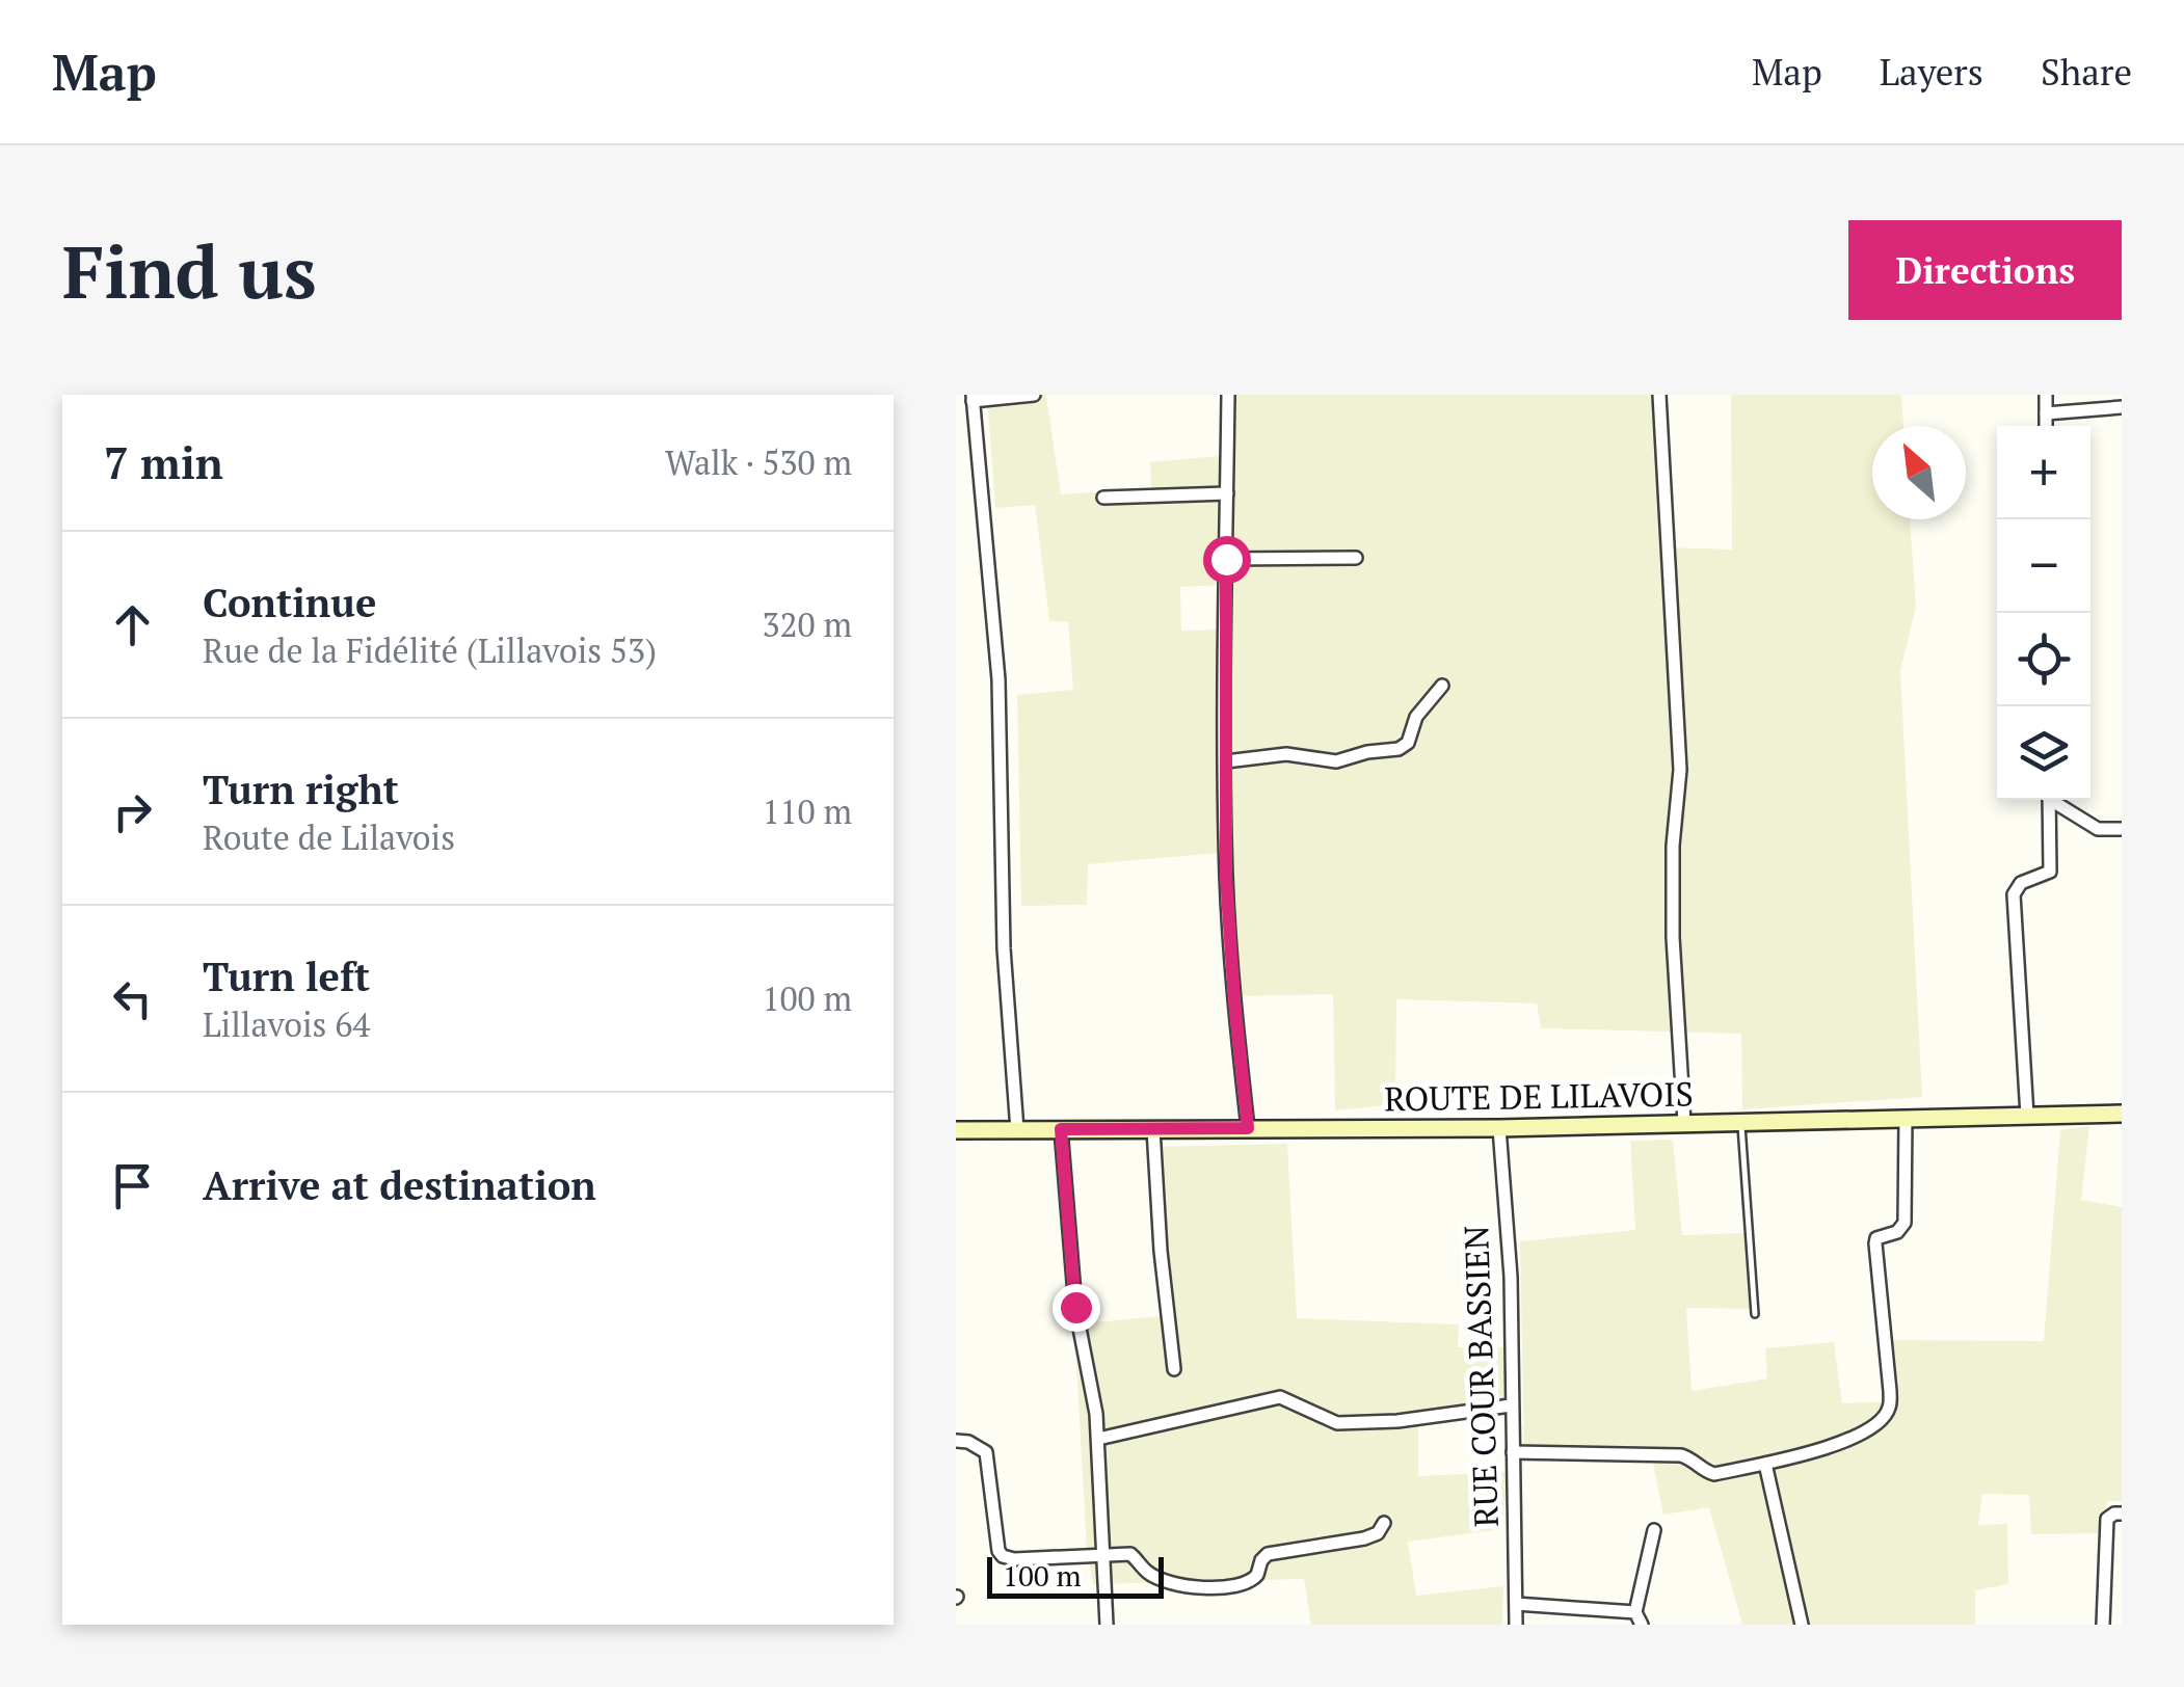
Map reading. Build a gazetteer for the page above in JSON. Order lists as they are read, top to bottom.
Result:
{
  "streets": {
    "main road": ["ROUTE DE LILAVOIS"],
    "street": ["RUE COUR BASSIEN"]
  },
  "crossings": [
    ["ROUTE DE LILAVOIS", "RUE COUR BASSIEN"]
  ],
  "scale_bar": "100 m",
  "north": "top left",
  "page": {
    "header": "Map",
    "nav": ["Map", "Layers", "Share"],
    "buttons": "Directions",
    "title": "Find us",
    "heading": ["7 min", "Walk · 530 m"],
    "map_buttons": ["+", "−"],
    "list": [
      ["Continue", "Rue de la Fidélité (Lillavois 53)", "320 m"],
      ["Turn right", "Route de Lilavois", "110 m"],
      ["Turn left", "Lillavois 64", "100 m"],
      "Arrive at destination"
    ],
    "scale": "100 m"
  }
}
